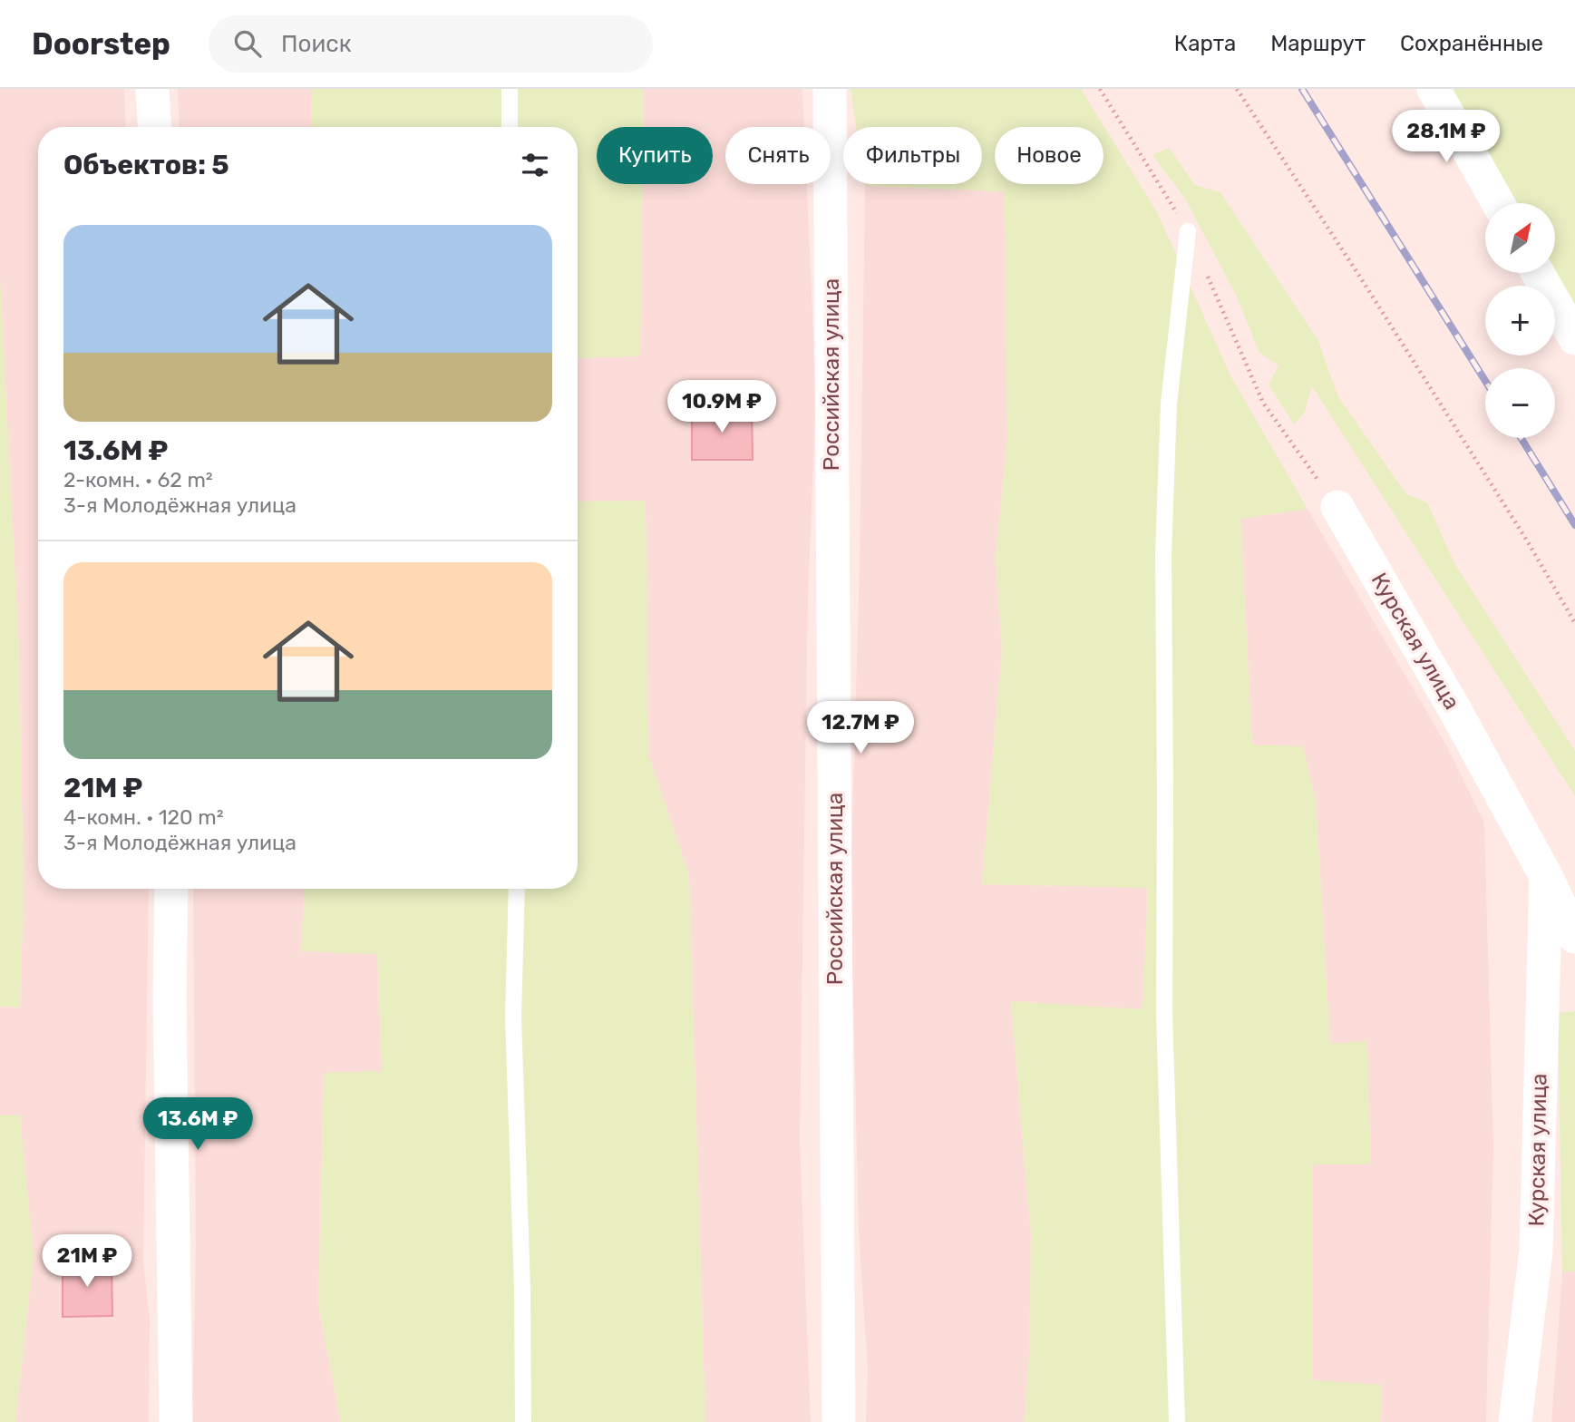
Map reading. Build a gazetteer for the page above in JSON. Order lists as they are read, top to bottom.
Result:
{
  "streets": {
    "street": ["Российская улица", "Курская улица"]
  },
  "north": "top right",
  "page": {
    "header": "Doorstep",
    "search": "Поиск",
    "nav": ["Карта", "Маршрут", "Сохранённые"],
    "price": [
      "28.1M ₽",
      "10.9M ₽",
      "12.7M ₽",
      "13.6M ₽",
      "21M ₽"
    ],
    "chip": [
      "Купить",
      "Снять",
      "Фильтры",
      "Новое"
    ],
    "heading": "Объектов: 5",
    "map_buttons": ["+", "−"],
    "list": [
      {
        "name": "13.6M ₽",
        "note": "2-комн. · 62 m² · 3-я Молодёжная улица"
      },
      {
        "name": "21M ₽",
        "note": "4-комн. · 120 m² · 3-я Молодёжная улица"
      }
    ]
  }
}
